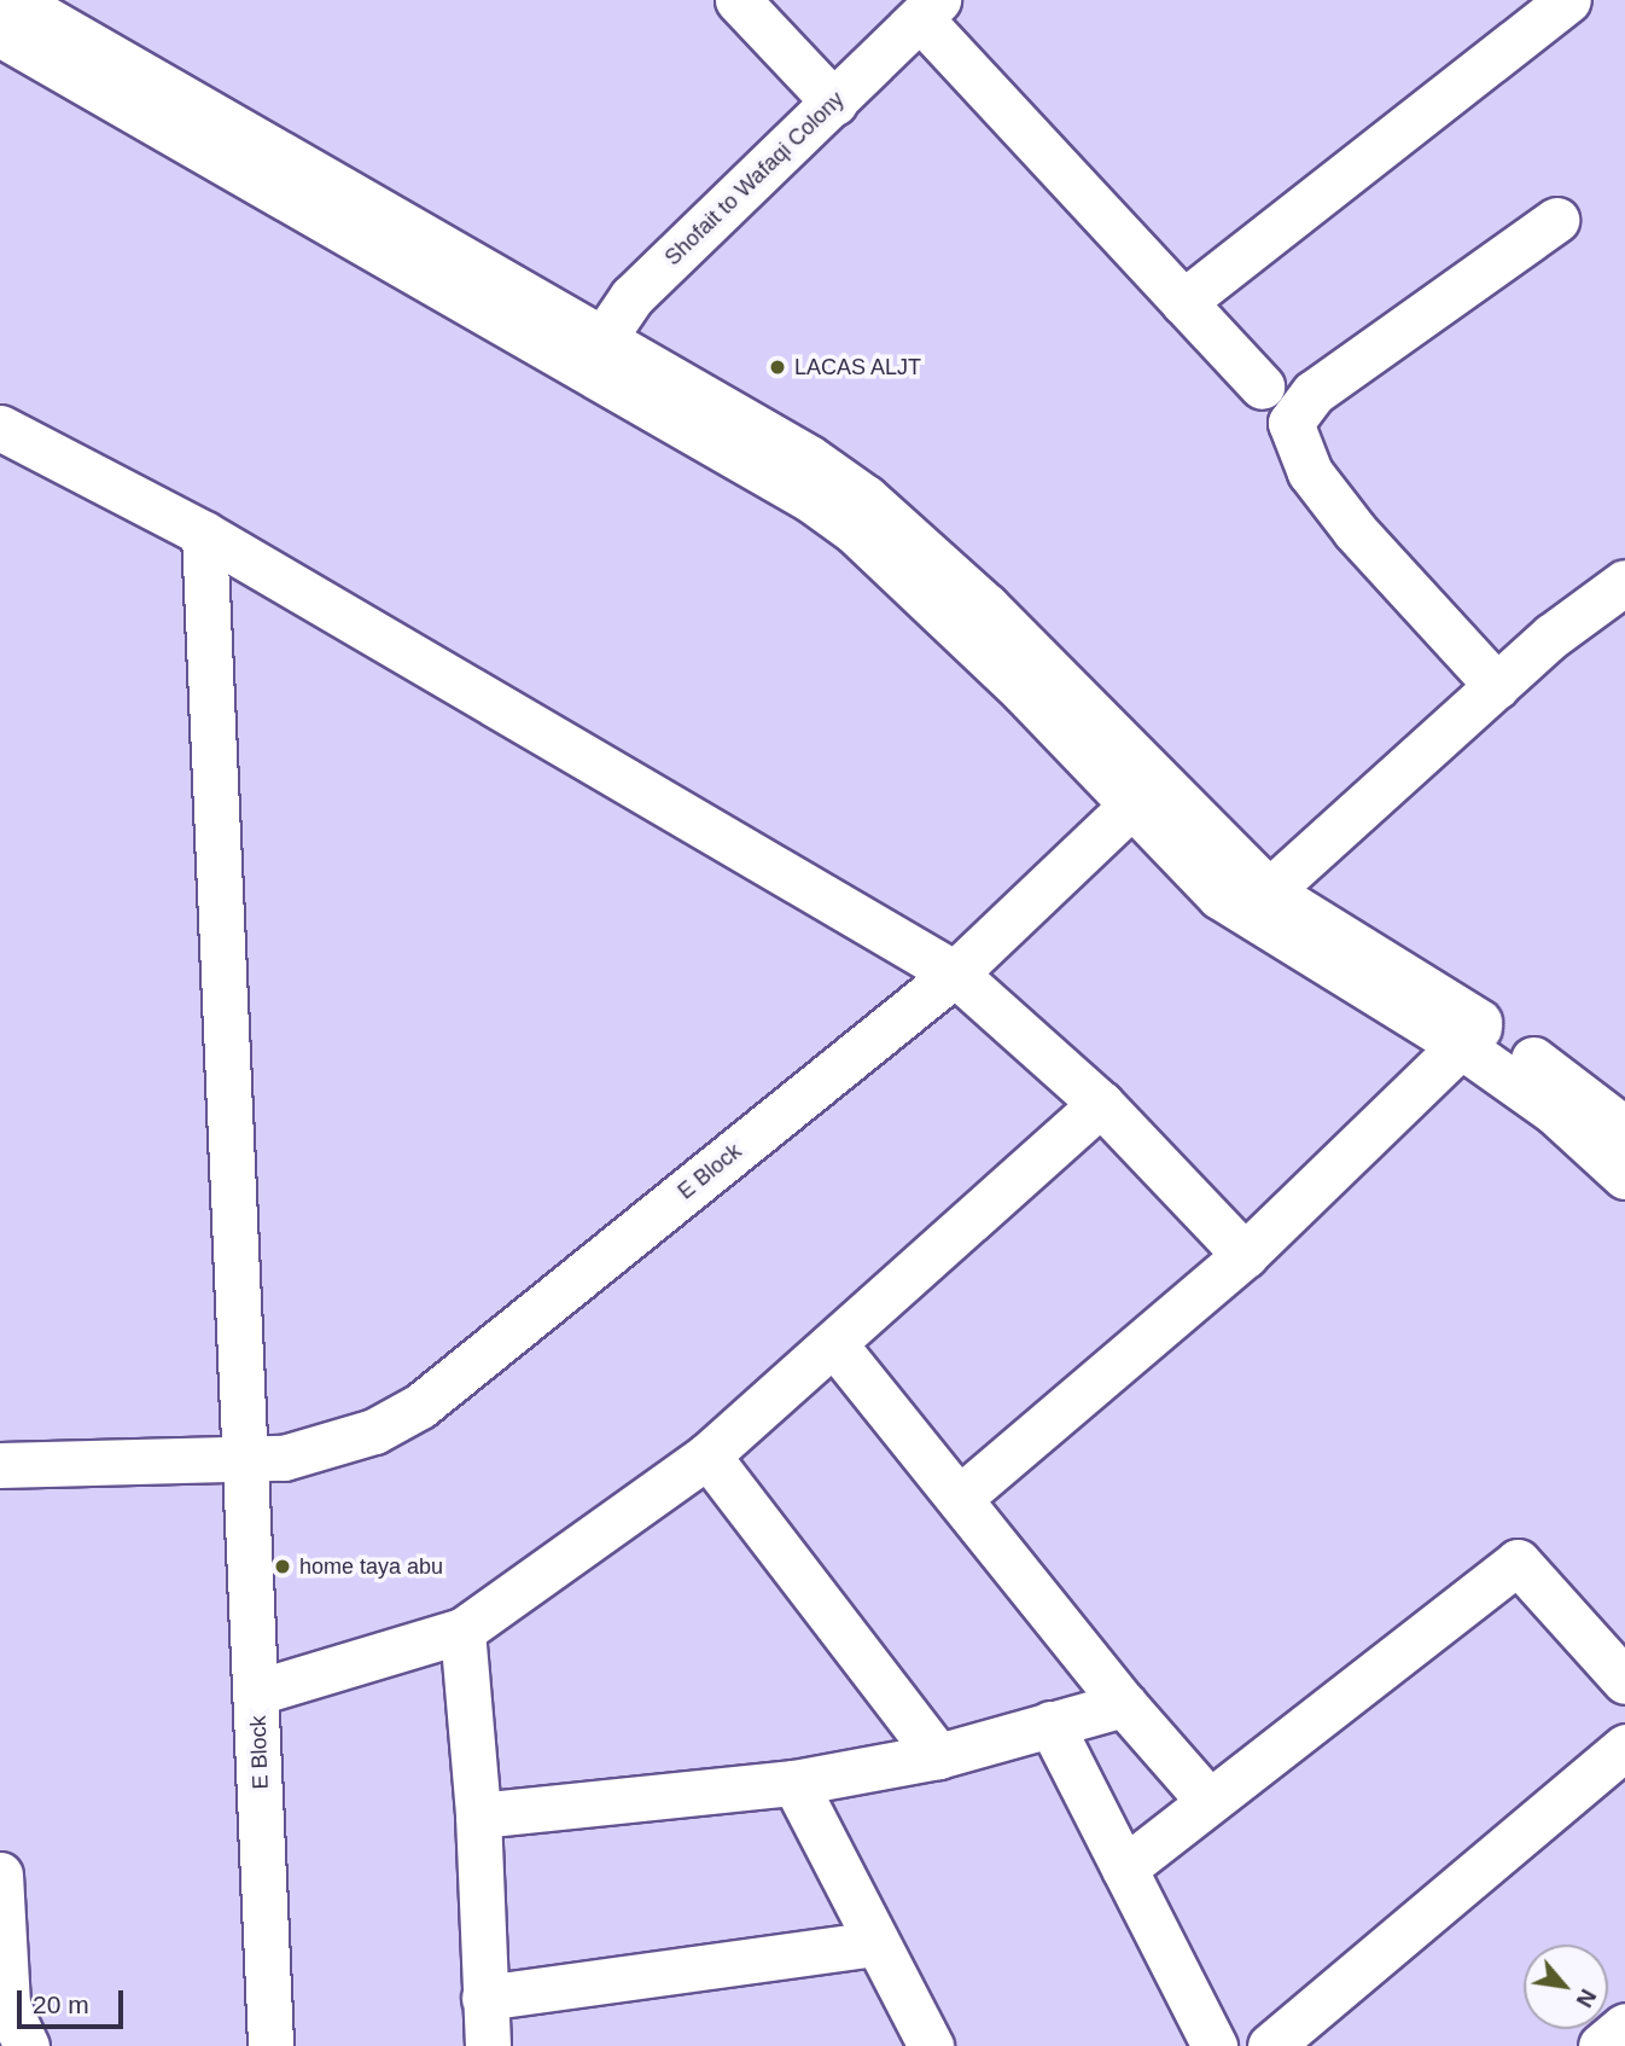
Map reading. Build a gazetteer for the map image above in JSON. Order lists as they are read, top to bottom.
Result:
{
  "streets": {
    "street": ["Shofait to Wafaqi Colony", "E Block"]
  },
  "places": ["LACAS ALJT", "home taya abu"],
  "scale_bar": "20 m",
  "north": "bottom right"
}
